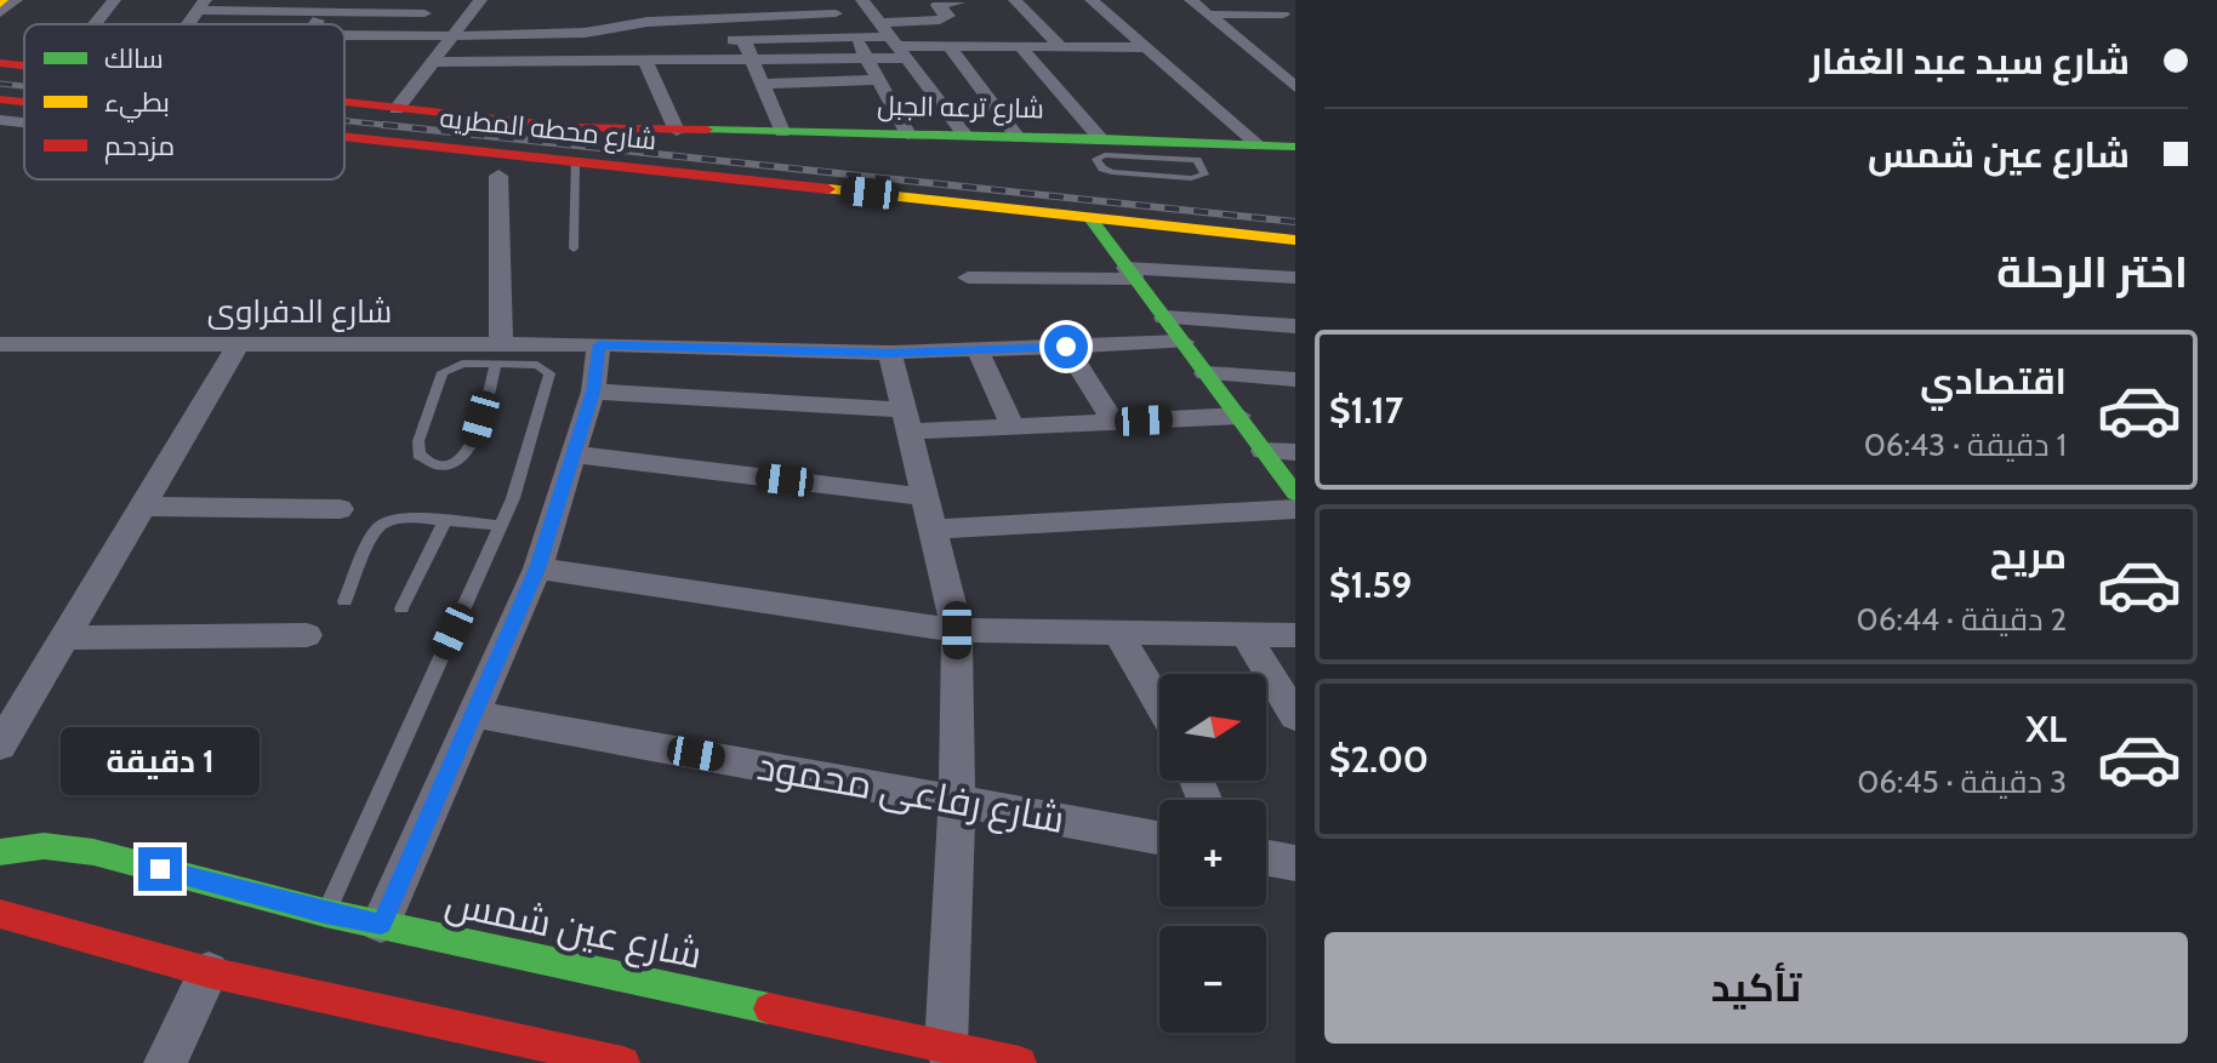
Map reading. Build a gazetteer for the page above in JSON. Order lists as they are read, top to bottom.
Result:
{
  "streets": {
    "street": [
      "شارع ترعه الجبل",
      "شارع محطه المطريه",
      "شارع الدفراوى",
      "شارع رفاعى محمود",
      "شارع عين شمس"
    ]
  },
  "legend": ["سالك", "بطيء", "مزدحم"],
  "north": "right",
  "page": {
    "banner": ["شارع سيد عبد الغفار", "شارع عين شمس"],
    "heading": "اختر الرحلة",
    "list": [
      {
        "name": "اقتصادي",
        "note": "1 دقيقة · 06:43",
        "value": "$1.17"
      },
      {
        "name": "مريح",
        "note": "2 دقيقة · 06:44",
        "value": "$1.59"
      },
      {
        "name": "XL",
        "note": "3 دقيقة · 06:45",
        "value": "$2.00"
      }
    ],
    "map_buttons": ["+", "−"],
    "bubble": "1 دقيقة",
    "buttons": "تأكيد"
  }
}
